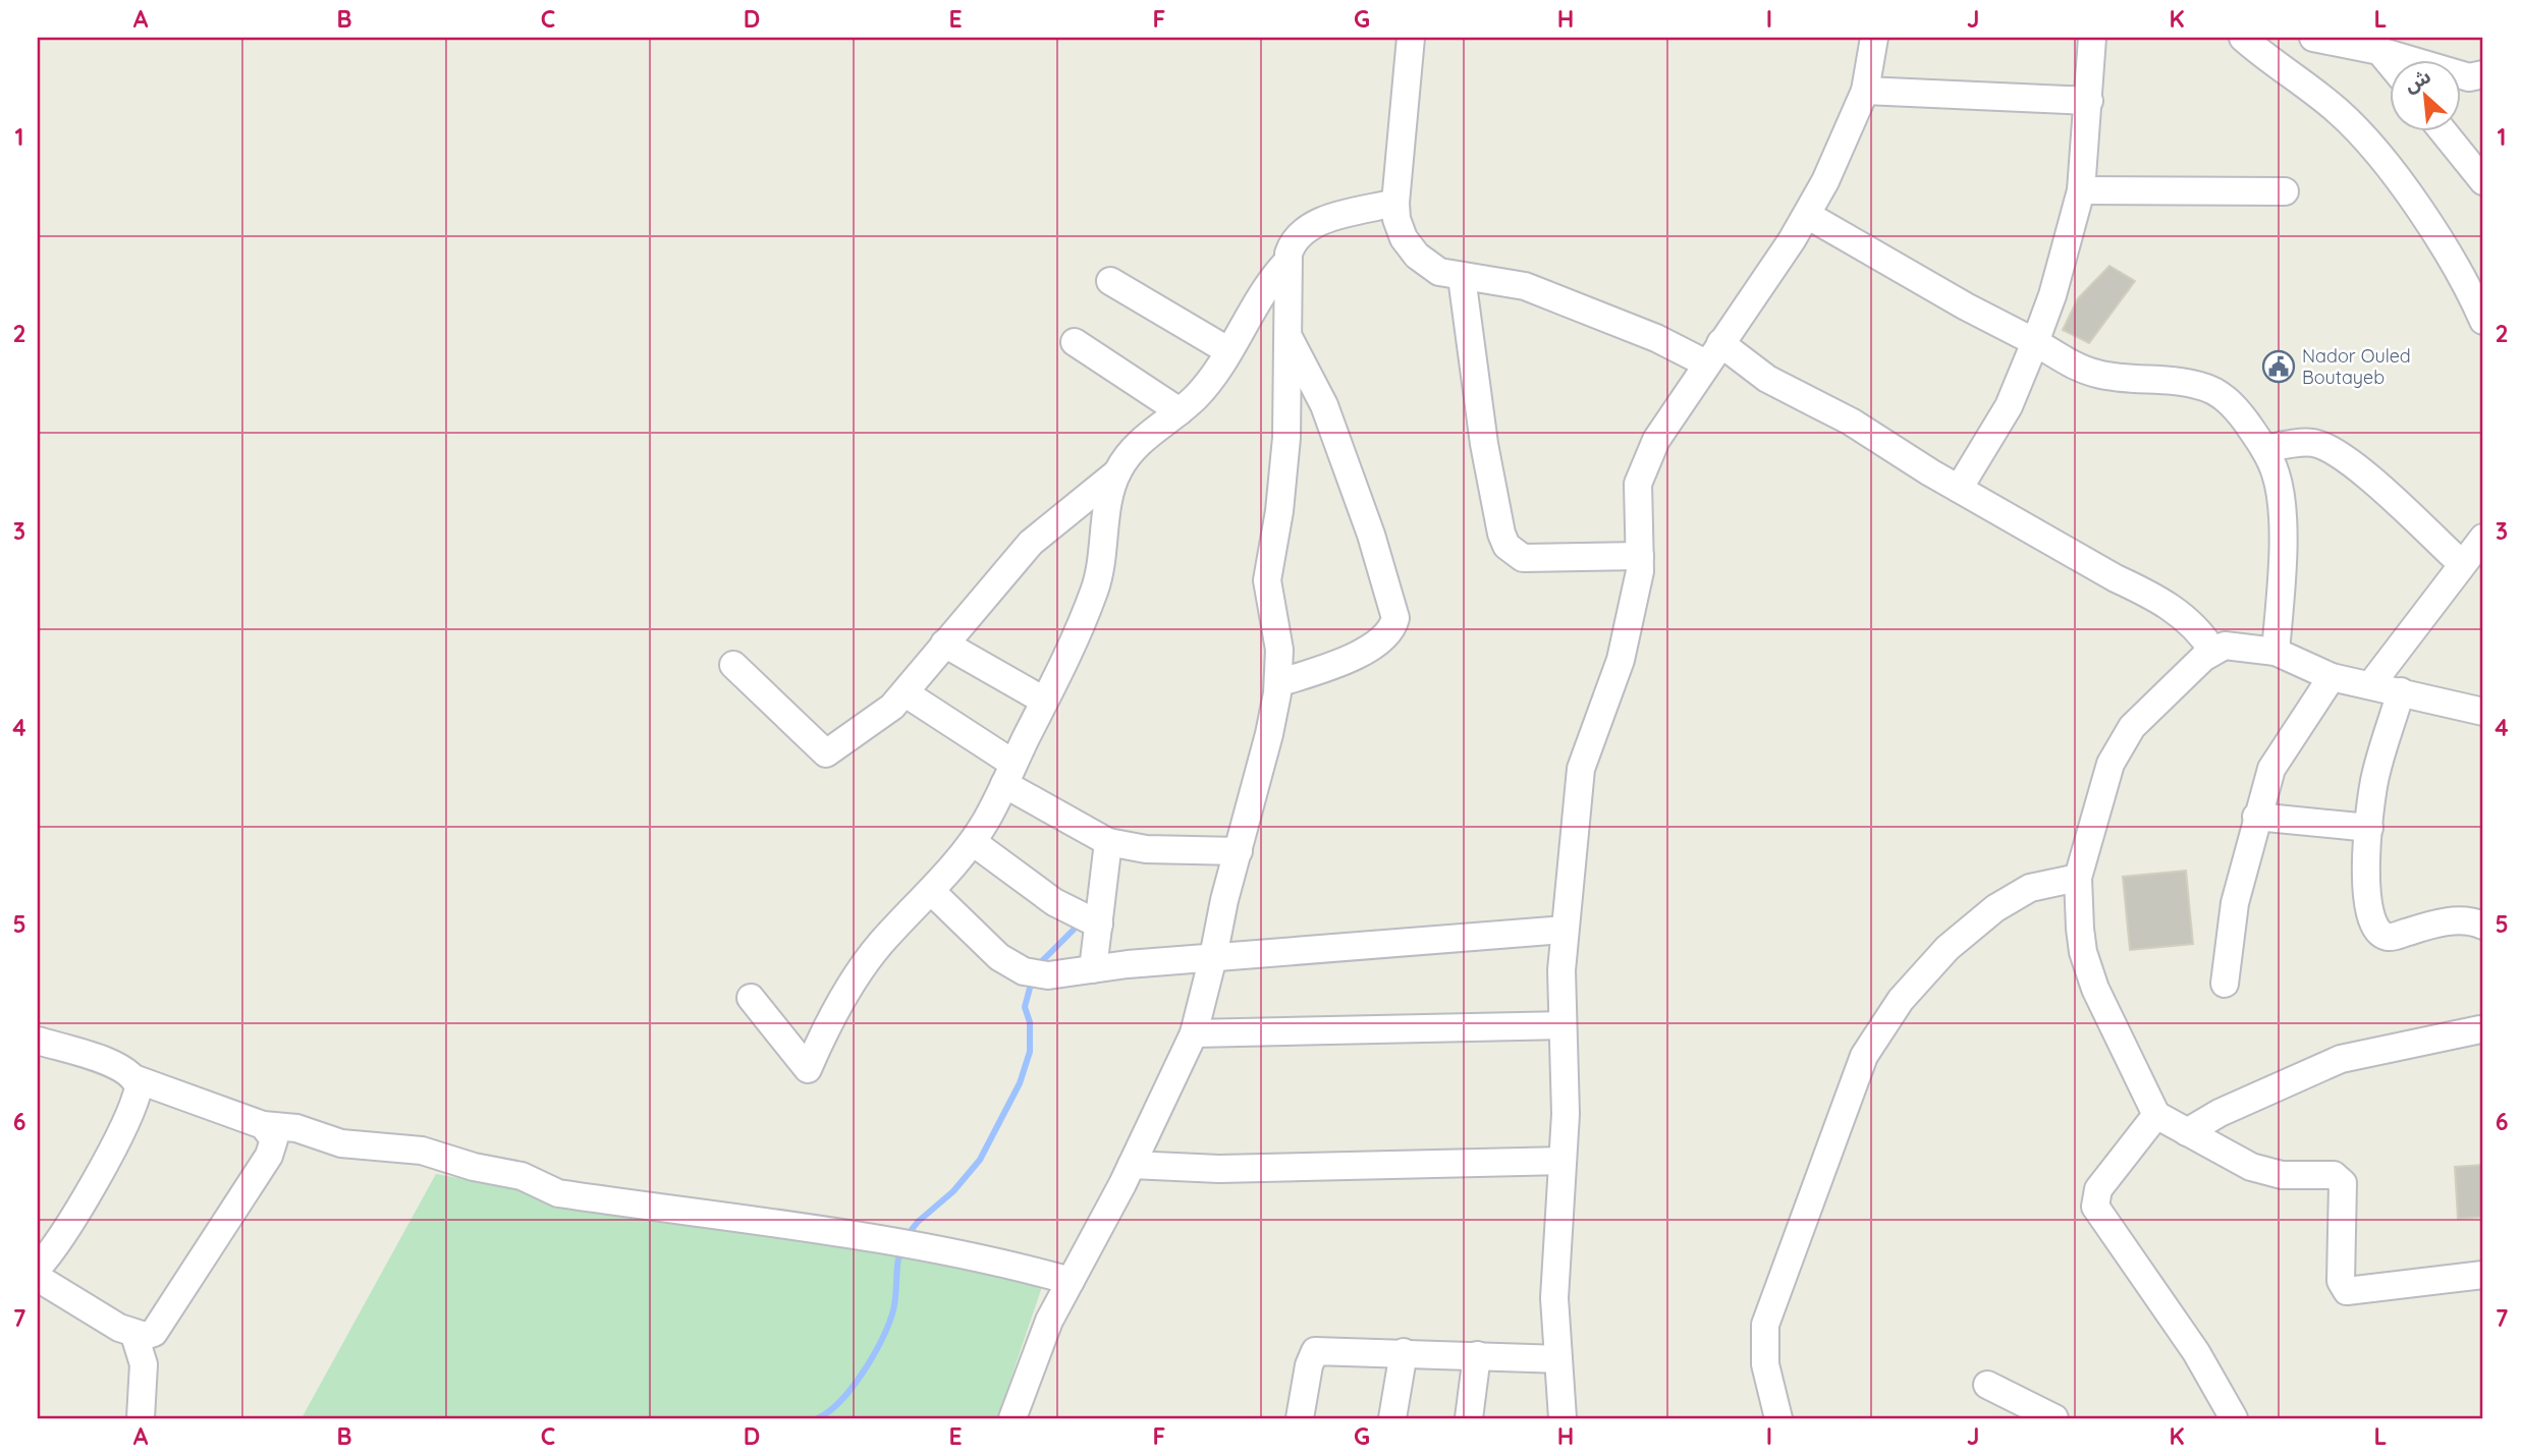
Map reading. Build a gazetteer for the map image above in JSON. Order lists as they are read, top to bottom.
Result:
{
  "places": {
    "public building": ["Nador Ouled Boutayeb"]
  },
  "north": "top left",
  "grid": {
    "columns": [
      "A",
      "B",
      "C",
      "D",
      "E",
      "F",
      "G",
      "H",
      "I",
      "J",
      "K",
      "L"
    ],
    "rows": [
      "1",
      "2",
      "3",
      "4",
      "5",
      "6",
      "7"
    ]
  }
}
